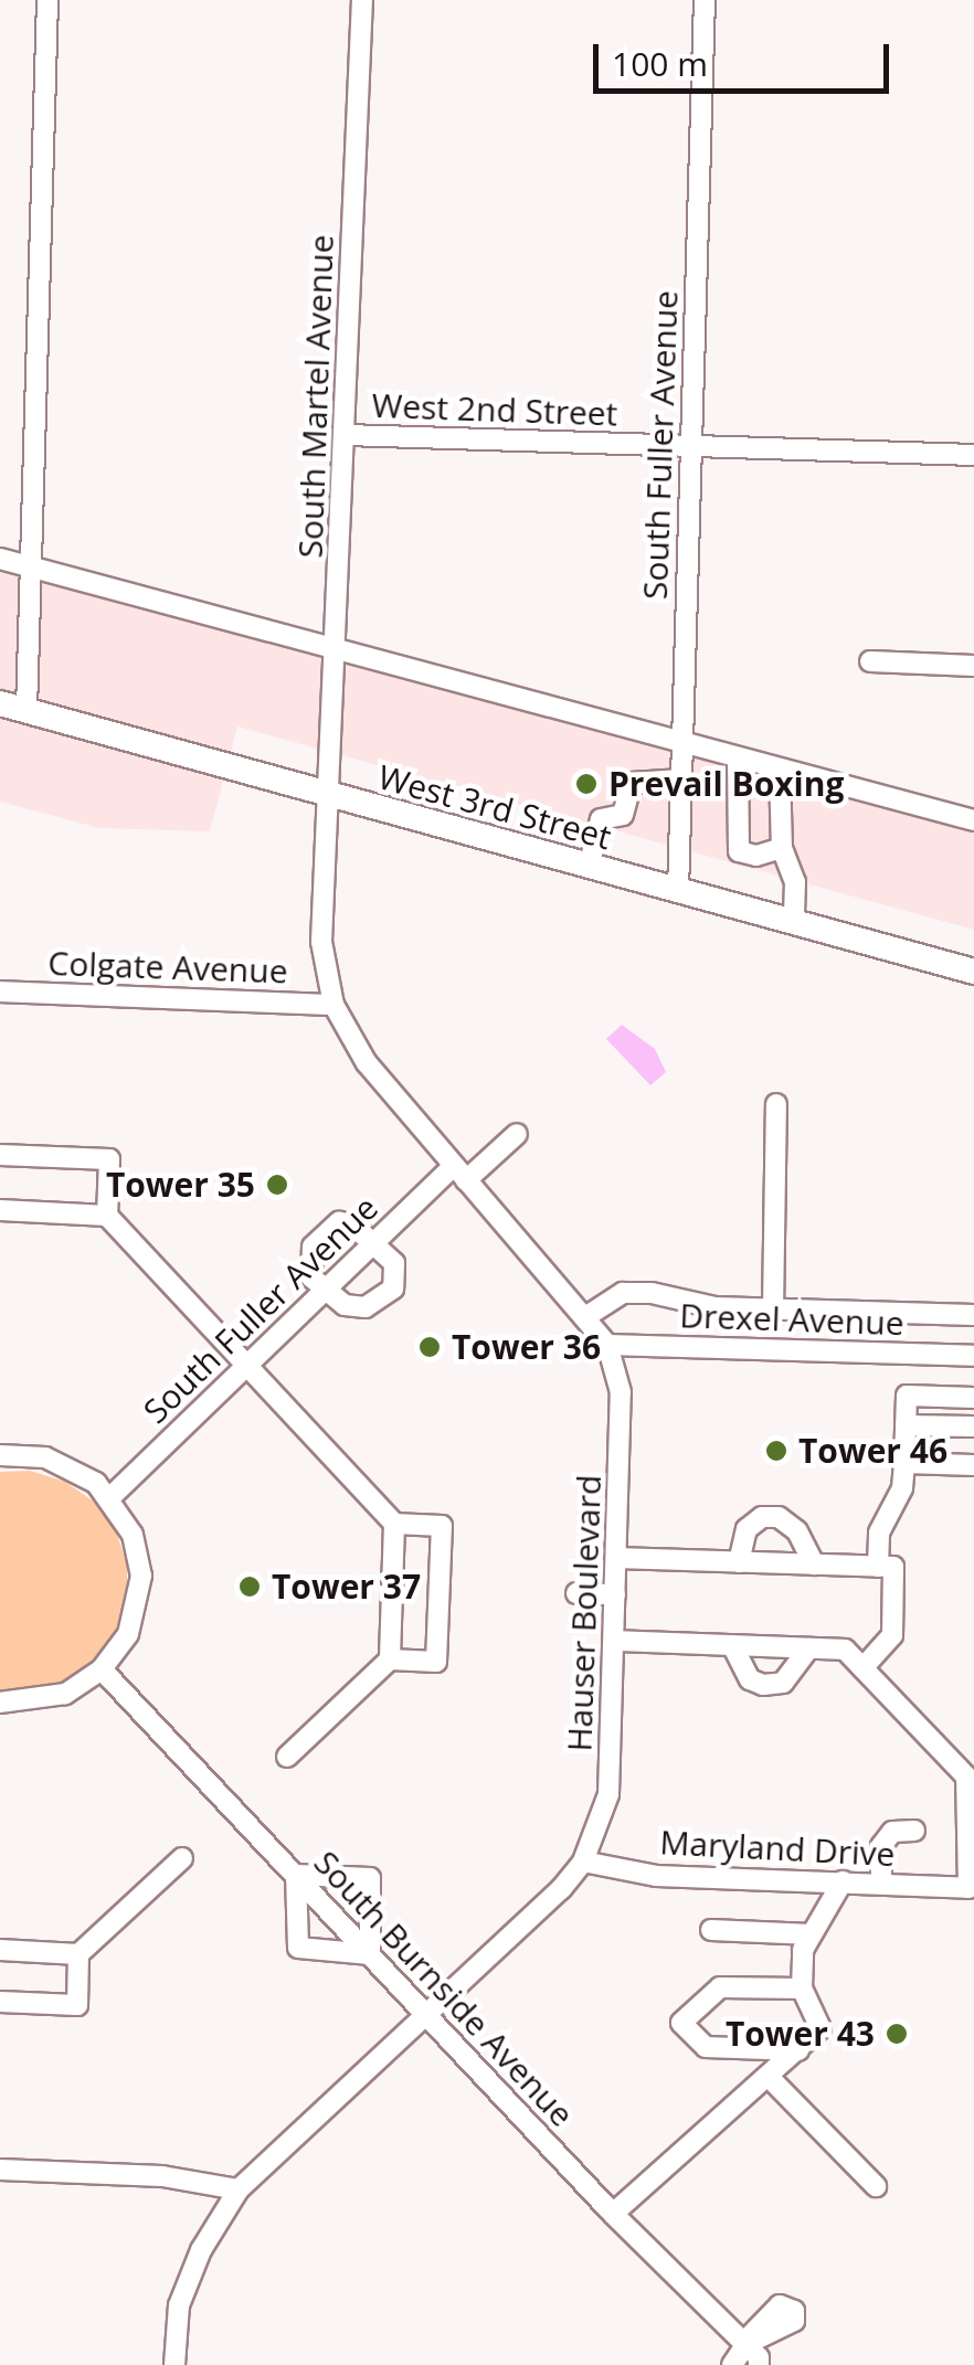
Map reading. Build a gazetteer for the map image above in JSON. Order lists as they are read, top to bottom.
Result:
{
  "streets": {
    "main road": ["West 3rd Street"],
    "street": [
      "South Martel Avenue",
      "West 2nd Street",
      "South Fuller Avenue",
      "Colgate Avenue",
      "Drexel Avenue",
      "Hauser Boulevard",
      "Maryland Drive",
      "South Burnside Avenue"
    ]
  },
  "crossings": [
    ["South Martel Avenue", "West 2nd Street"],
    ["South Martel Avenue", "West 3rd Street"],
    ["South Martel Avenue", "Hauser Boulevard"],
    ["West 2nd Street", "South Fuller Avenue"],
    ["South Fuller Avenue", "West 3rd Street"],
    ["South Fuller Avenue", "Hauser Boulevard"],
    ["West 3rd Street", "Hauser Boulevard"],
    ["Colgate Avenue", "Hauser Boulevard"],
    ["Drexel Avenue", "Hauser Boulevard"],
    ["Hauser Boulevard", "Maryland Drive"],
    ["Hauser Boulevard", "South Burnside Avenue"]
  ],
  "places": [
    "Prevail Boxing",
    "Tower 35",
    "Tower 36",
    "Tower 46",
    "Tower 37",
    "Tower 43"
  ],
  "scale_bar": "100 m"
}
